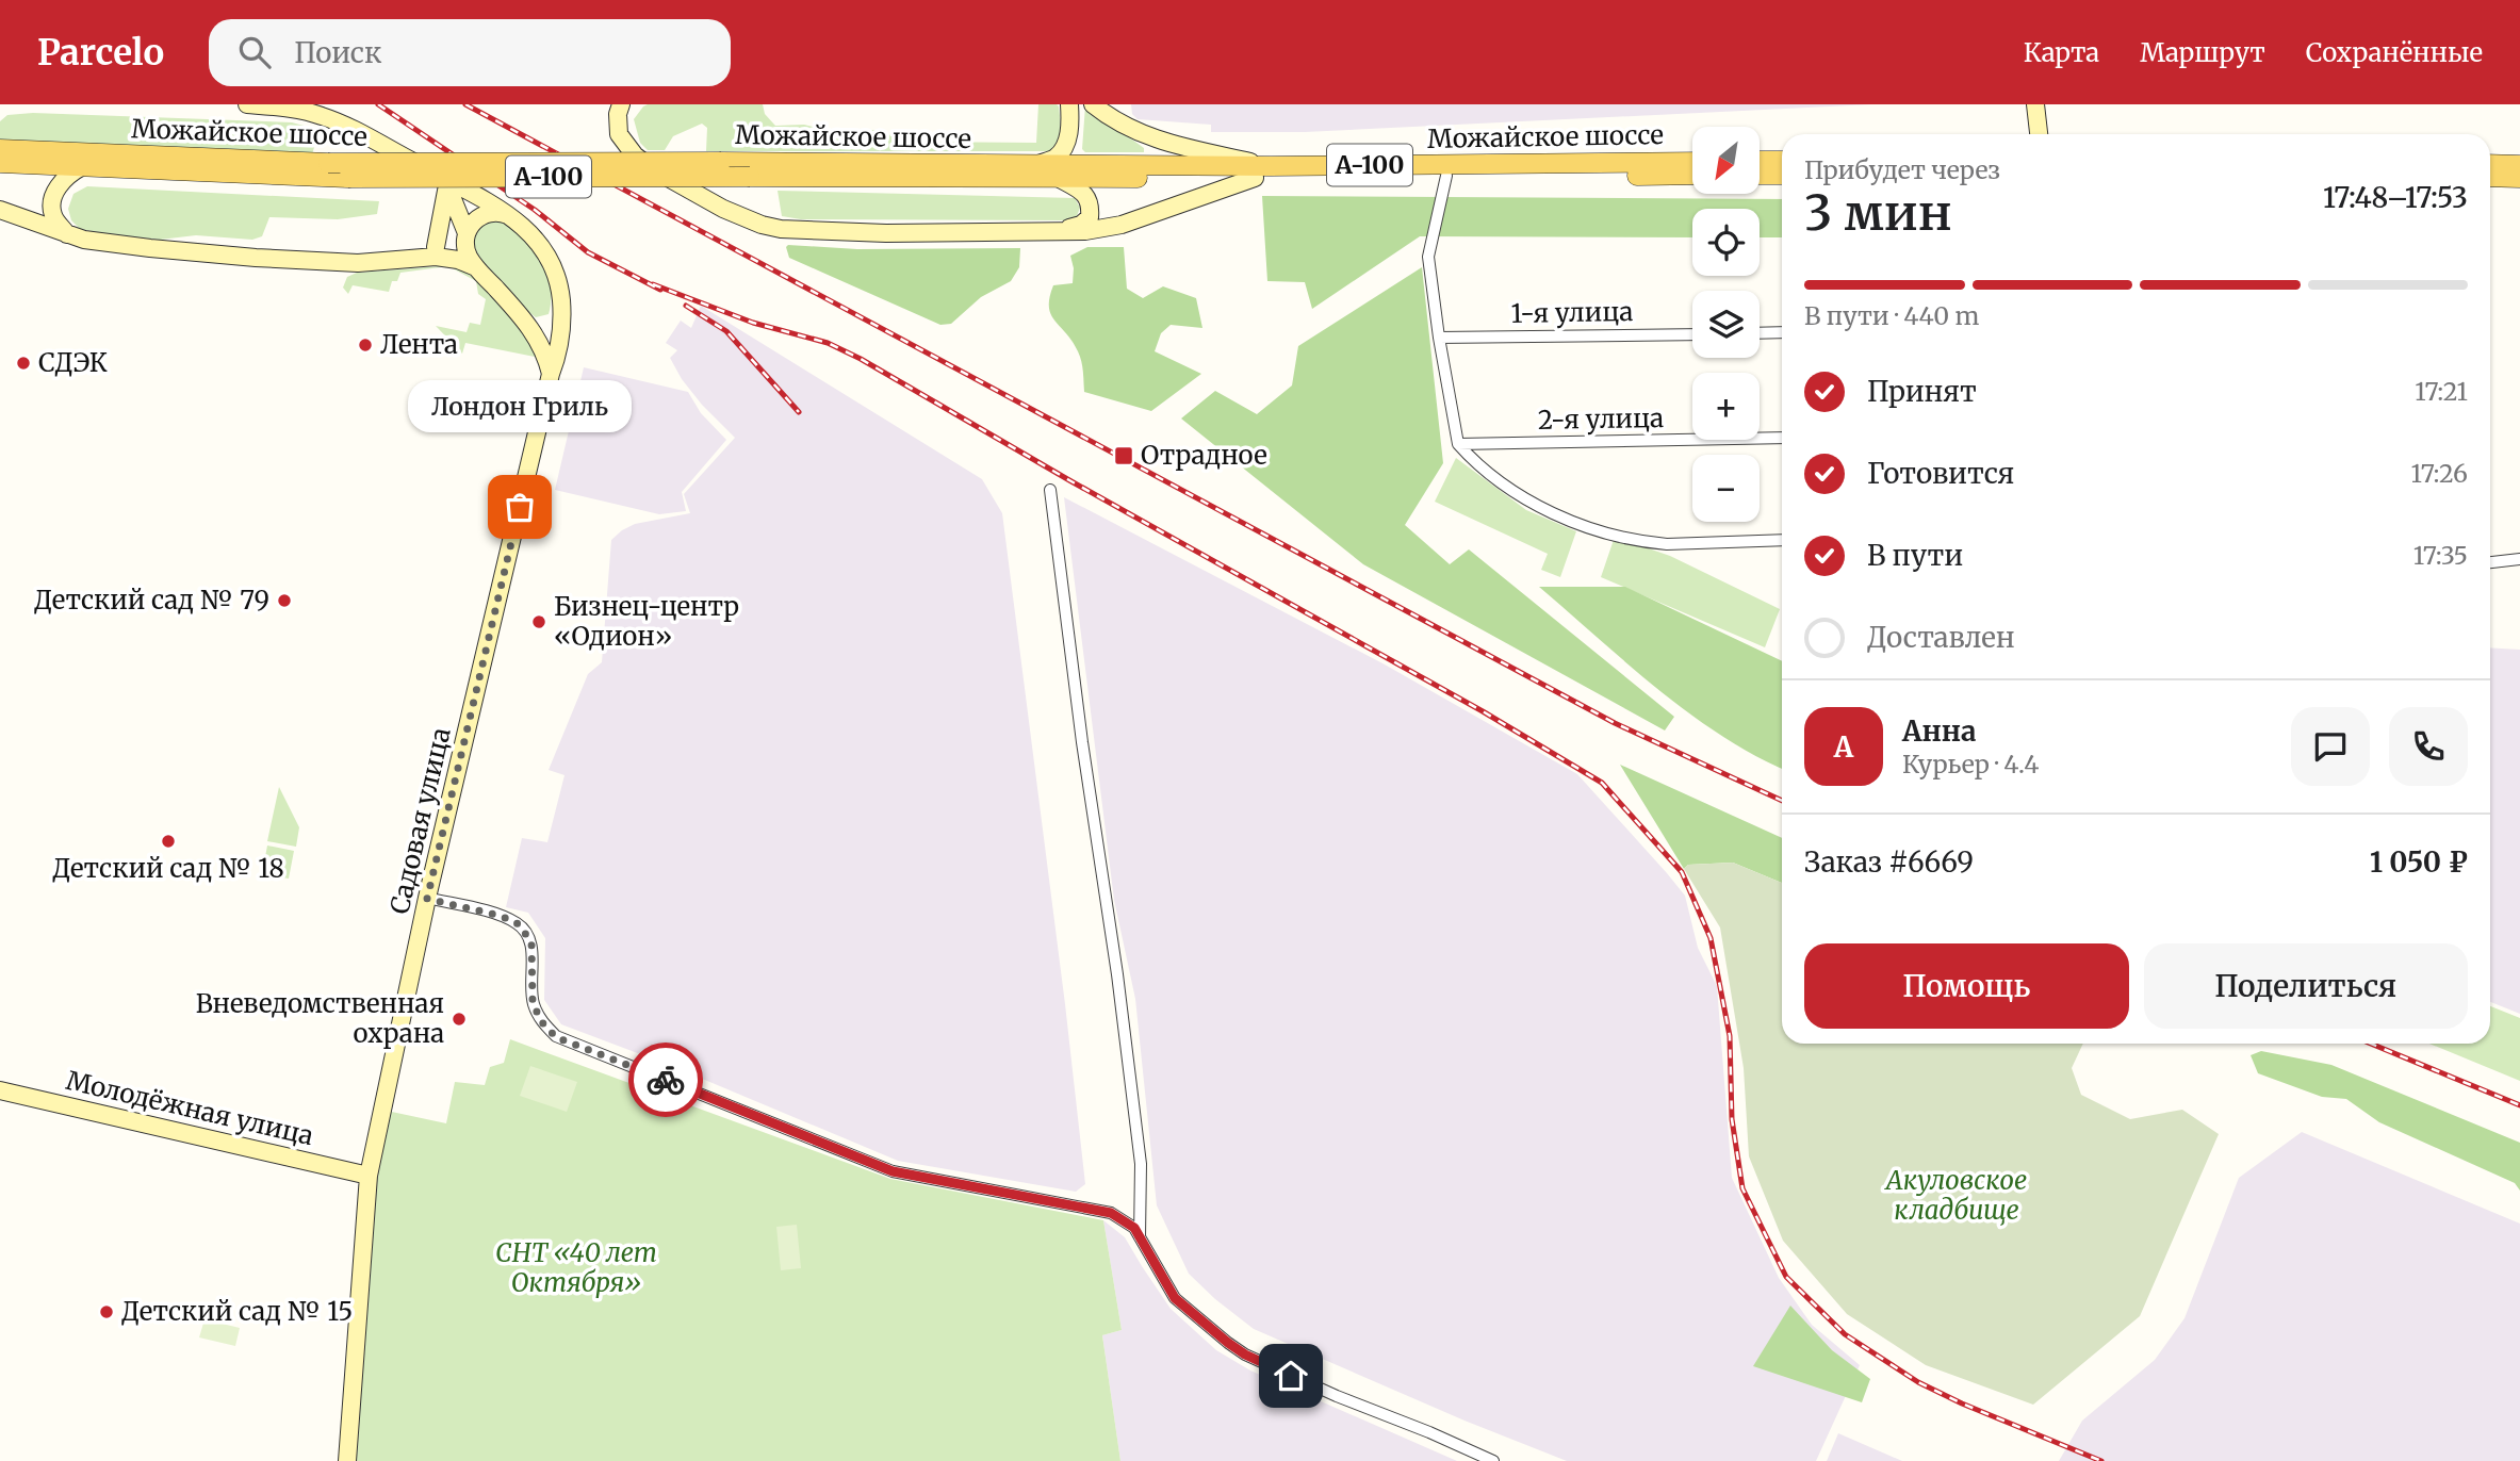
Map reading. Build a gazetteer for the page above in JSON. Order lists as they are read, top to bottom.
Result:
{
  "streets": {
    "main road": ["Можайское шоссе", "А-100"],
    "street": [
      "1-я улица",
      "2-я улица",
      "Садовая улица",
      "Молодёжная улица"
    ]
  },
  "crossings": [
    ["Садовая улица", "Молодёжная улица"]
  ],
  "parks": ["Акуловское кладбище", "СНТ «40 лет Октября»"],
  "places": {
    "other": [
      "Лента",
      "СДЭК",
      "Лондон Гриль",
      "Детский сад № 79",
      "Бизнец-центр «Одион»",
      "Детский сад № 18",
      "Вневедомственная охрана",
      "Детский сад № 15"
    ],
    "transit": ["Отрадное"]
  },
  "north": "bottom left",
  "page": {
    "header": "Parcelo",
    "search": "Поиск",
    "nav": ["Карта", "Маршрут", "Сохранённые"],
    "map_buttons": ["+", "−"],
    "heading": ["3 мин", "Прибудет через", "17:48–17:53"],
    "panel": [
      "Анна",
      "Курьер · 4.4",
      "Заказ #6669",
      "1 050 ₽"
    ],
    "bar": "В пути · 440 m",
    "list": [
      ["Принят", "17:21"],
      ["Готовится", "17:26"],
      ["В пути", "17:35"],
      "Доставлен"
    ],
    "bubble": "Лондон Гриль",
    "round": "А",
    "buttons": ["Помощь", "Поделиться"]
  }
}
